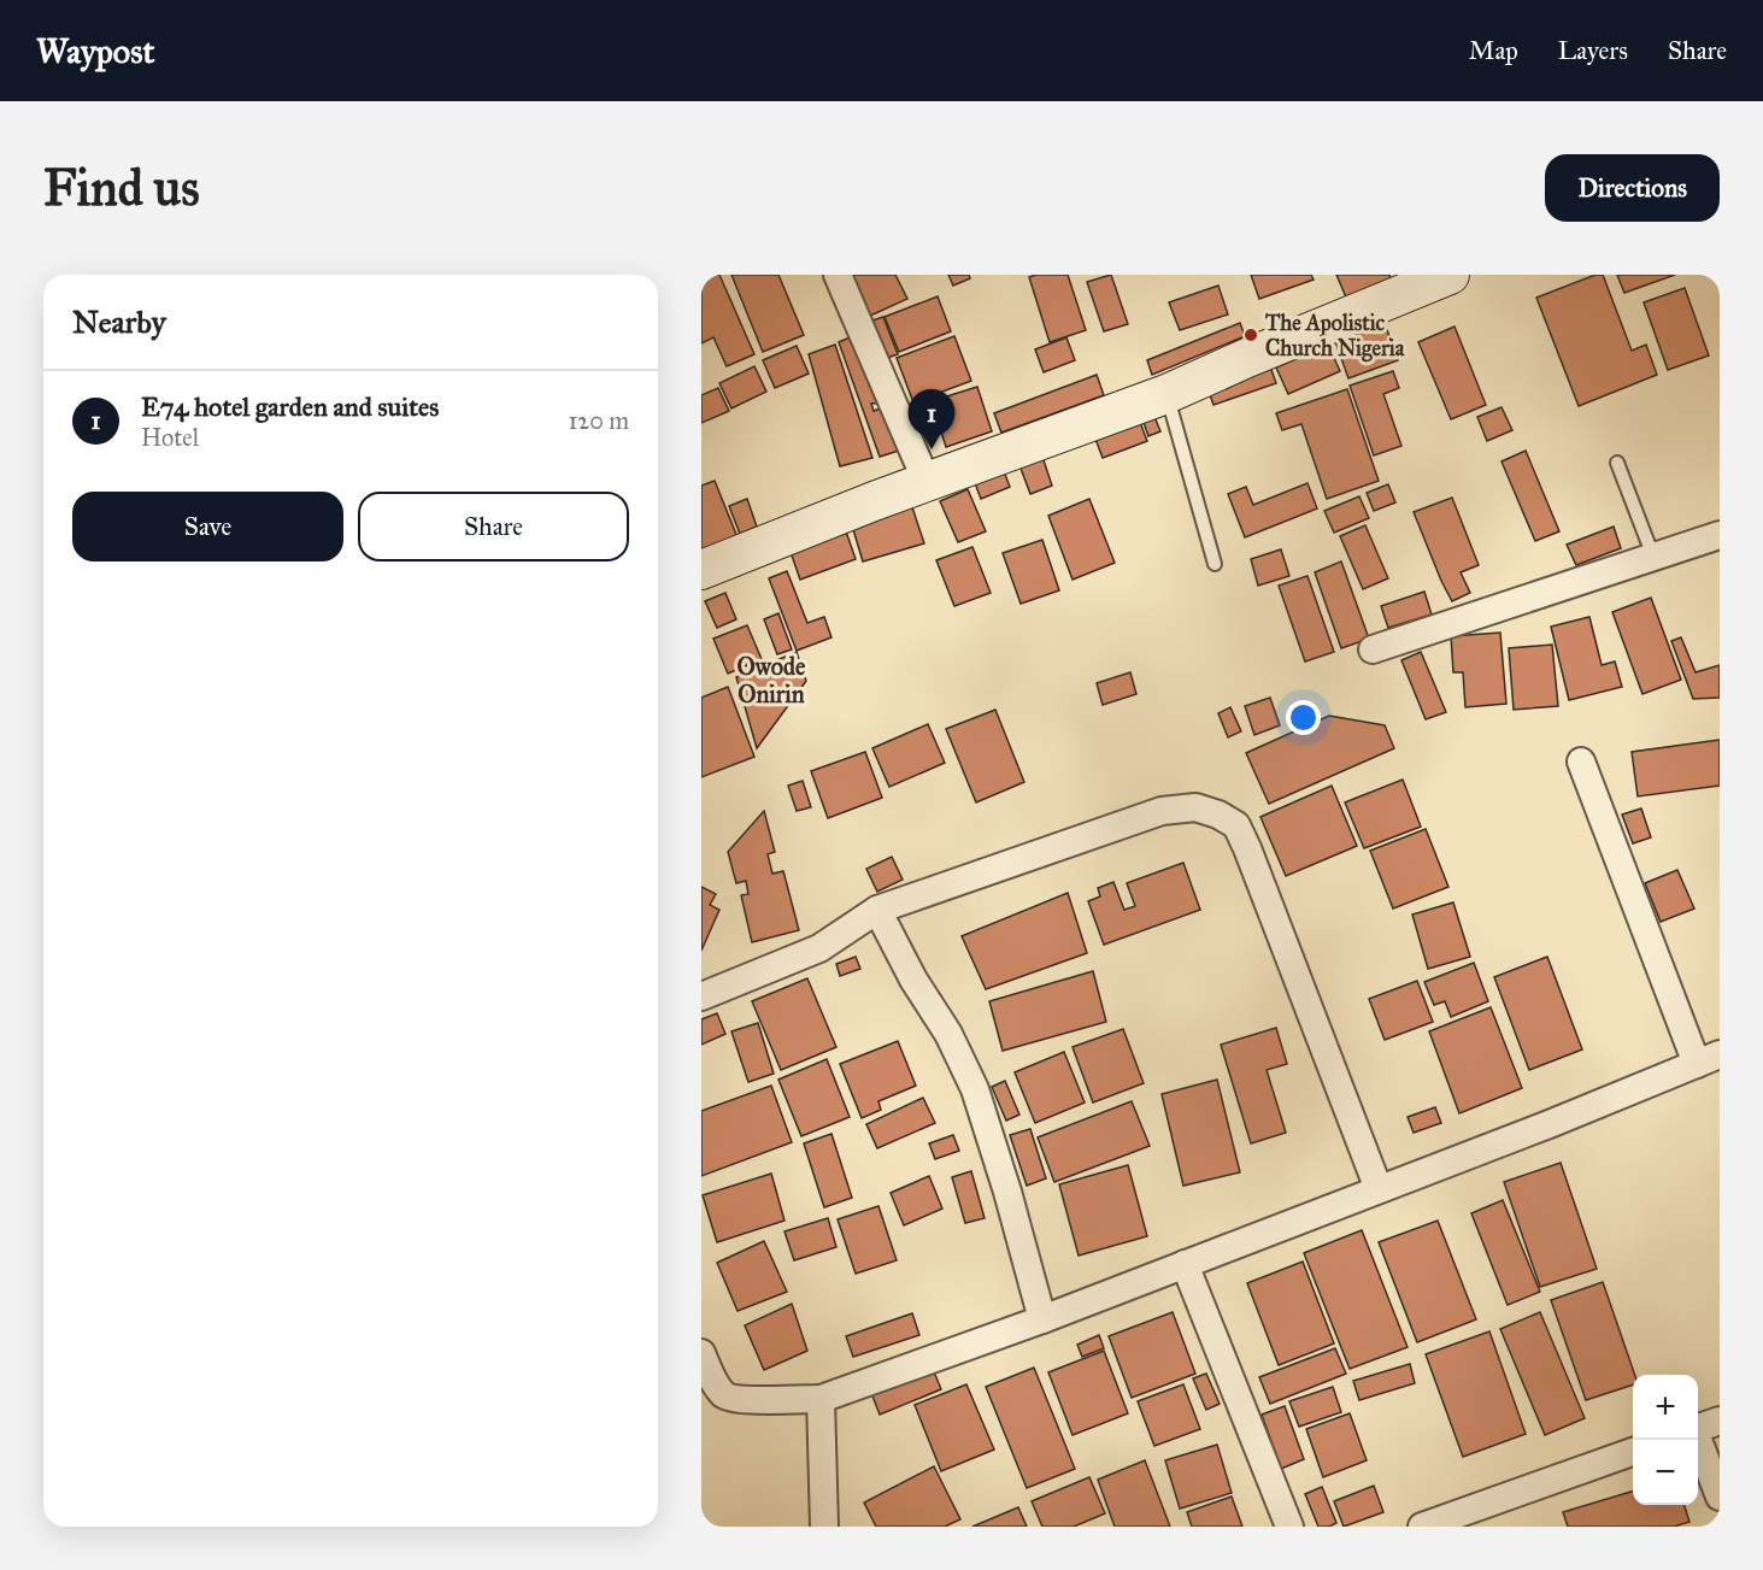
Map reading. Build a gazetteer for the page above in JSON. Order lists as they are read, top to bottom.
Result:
{
  "districts": ["Owode Onirin"],
  "places": ["The Apolistic Church Nigeria"],
  "page": {
    "header": "Waypost",
    "nav": ["Map", "Layers", "Share"],
    "buttons": [
      "Directions",
      ["Save", "Share"]
    ],
    "title": "Find us",
    "heading": "Nearby",
    "list": [
      {
        "mark": "1",
        "name": "E74 hotel garden and suites",
        "note": "Hotel",
        "value": "120 m"
      }
    ],
    "pins": "1",
    "map_buttons": ["+", "−"]
  }
}
